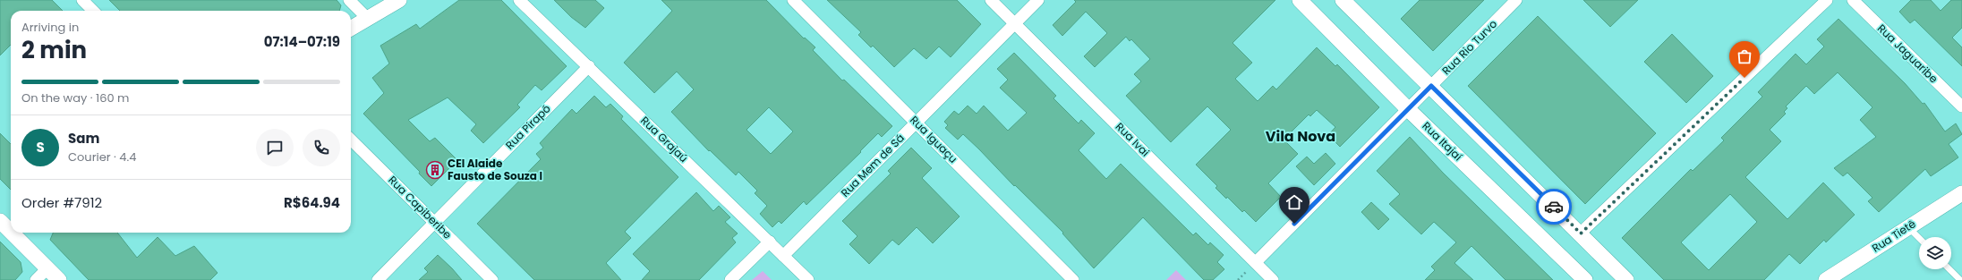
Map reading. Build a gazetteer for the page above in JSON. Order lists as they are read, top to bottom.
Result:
{
  "streets": {
    "street": [
      "Rua Rio Turvo",
      "Rua Jaguaribe",
      "Rua Pirapó",
      "Rua Grajaú",
      "Rua Iguaçu",
      "Rua Ivai",
      "Rua Itajaí",
      "Rua Mem de Sá",
      "Rua Capiberibe",
      "Rua Tietê"
    ]
  },
  "crossings": [
    ["Rua Rio Turvo", "Rua Ivai"],
    ["Rua Rio Turvo", "Rua Itajaí"],
    ["Rua Pirapó", "Rua Grajaú"],
    ["Rua Pirapó", "Rua Capiberibe"],
    ["Rua Grajaú", "Rua Mem de Sá"],
    ["Rua Iguaçu", "Rua Mem de Sá"],
    ["Rua Ivai", "Rua Mem de Sá"]
  ],
  "districts": ["Vila Nova"],
  "places": {
    "building": ["CEI Alaide Fausto de Souza I"]
  },
  "page": {
    "heading": ["2 min", "Arriving in", "07:14–07:19"],
    "panel": [
      "Sam",
      "Courier · 4.4",
      "Order #7912",
      "R$64.94"
    ],
    "bar": "On the way · 160 m",
    "round": "S"
  }
}
